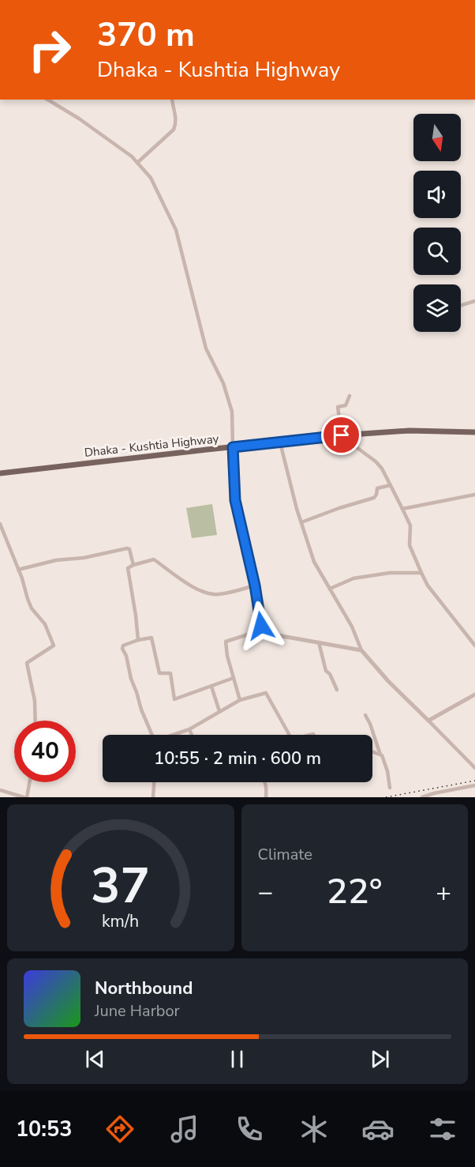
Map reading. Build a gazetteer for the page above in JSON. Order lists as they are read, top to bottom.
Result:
{
  "streets": {
    "main road": ["Dhaka - Kushtia Highway"]
  },
  "north": "bottom",
  "page": {
    "turn": ["370 m", "Dhaka - Kushtia Highway"],
    "limit": "40",
    "trip": "10:55 · 2 min · 600 m",
    "tile": "Climate",
    "heat": ["−", "22°", "+"],
    "song": ["Northbound", "June Harbor"],
    "tabs": "10:53",
    "gauge": ["37", "km/h"]
  }
}
